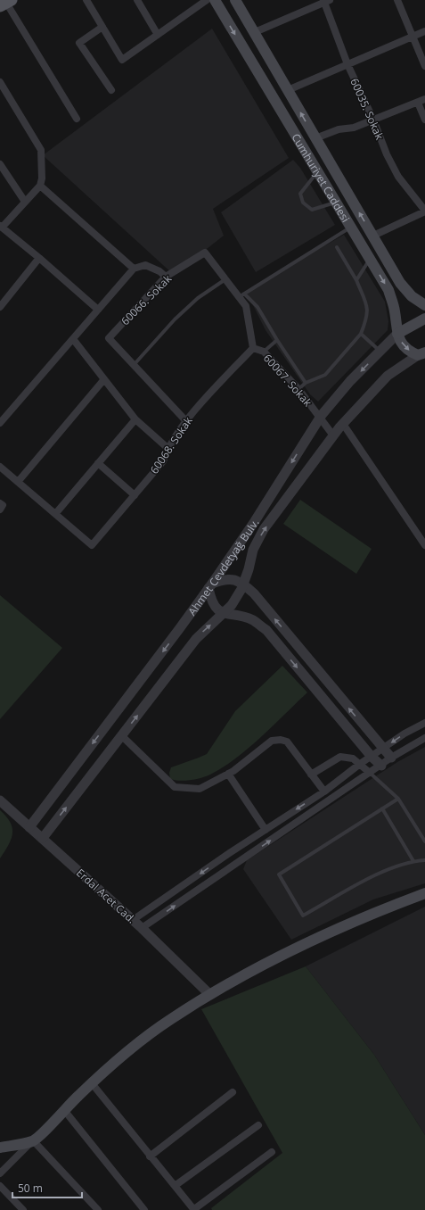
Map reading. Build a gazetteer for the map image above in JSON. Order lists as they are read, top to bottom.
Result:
{
  "streets": {
    "main road": ["Cumhuriyet Caddesi", "Ahmet Cevdetyağ Bulv."],
    "street": [
      "60035. Sokak",
      "60066. Sokak",
      "60067. Sokak",
      "60068. Sokak",
      "Erdal Acet Cad."
    ]
  },
  "crossings": [
    ["Cumhuriyet Caddesi", "Ahmet Cevdetyağ Bulv."],
    ["60066. Sokak", "60067. Sokak"],
    ["60067. Sokak", "60068. Sokak"],
    ["60067. Sokak", "Ahmet Cevdetyağ Bulv."],
    ["Ahmet Cevdetyağ Bulv.", "Erdal Acet Cad."]
  ],
  "scale_bar": "50 m"
}
